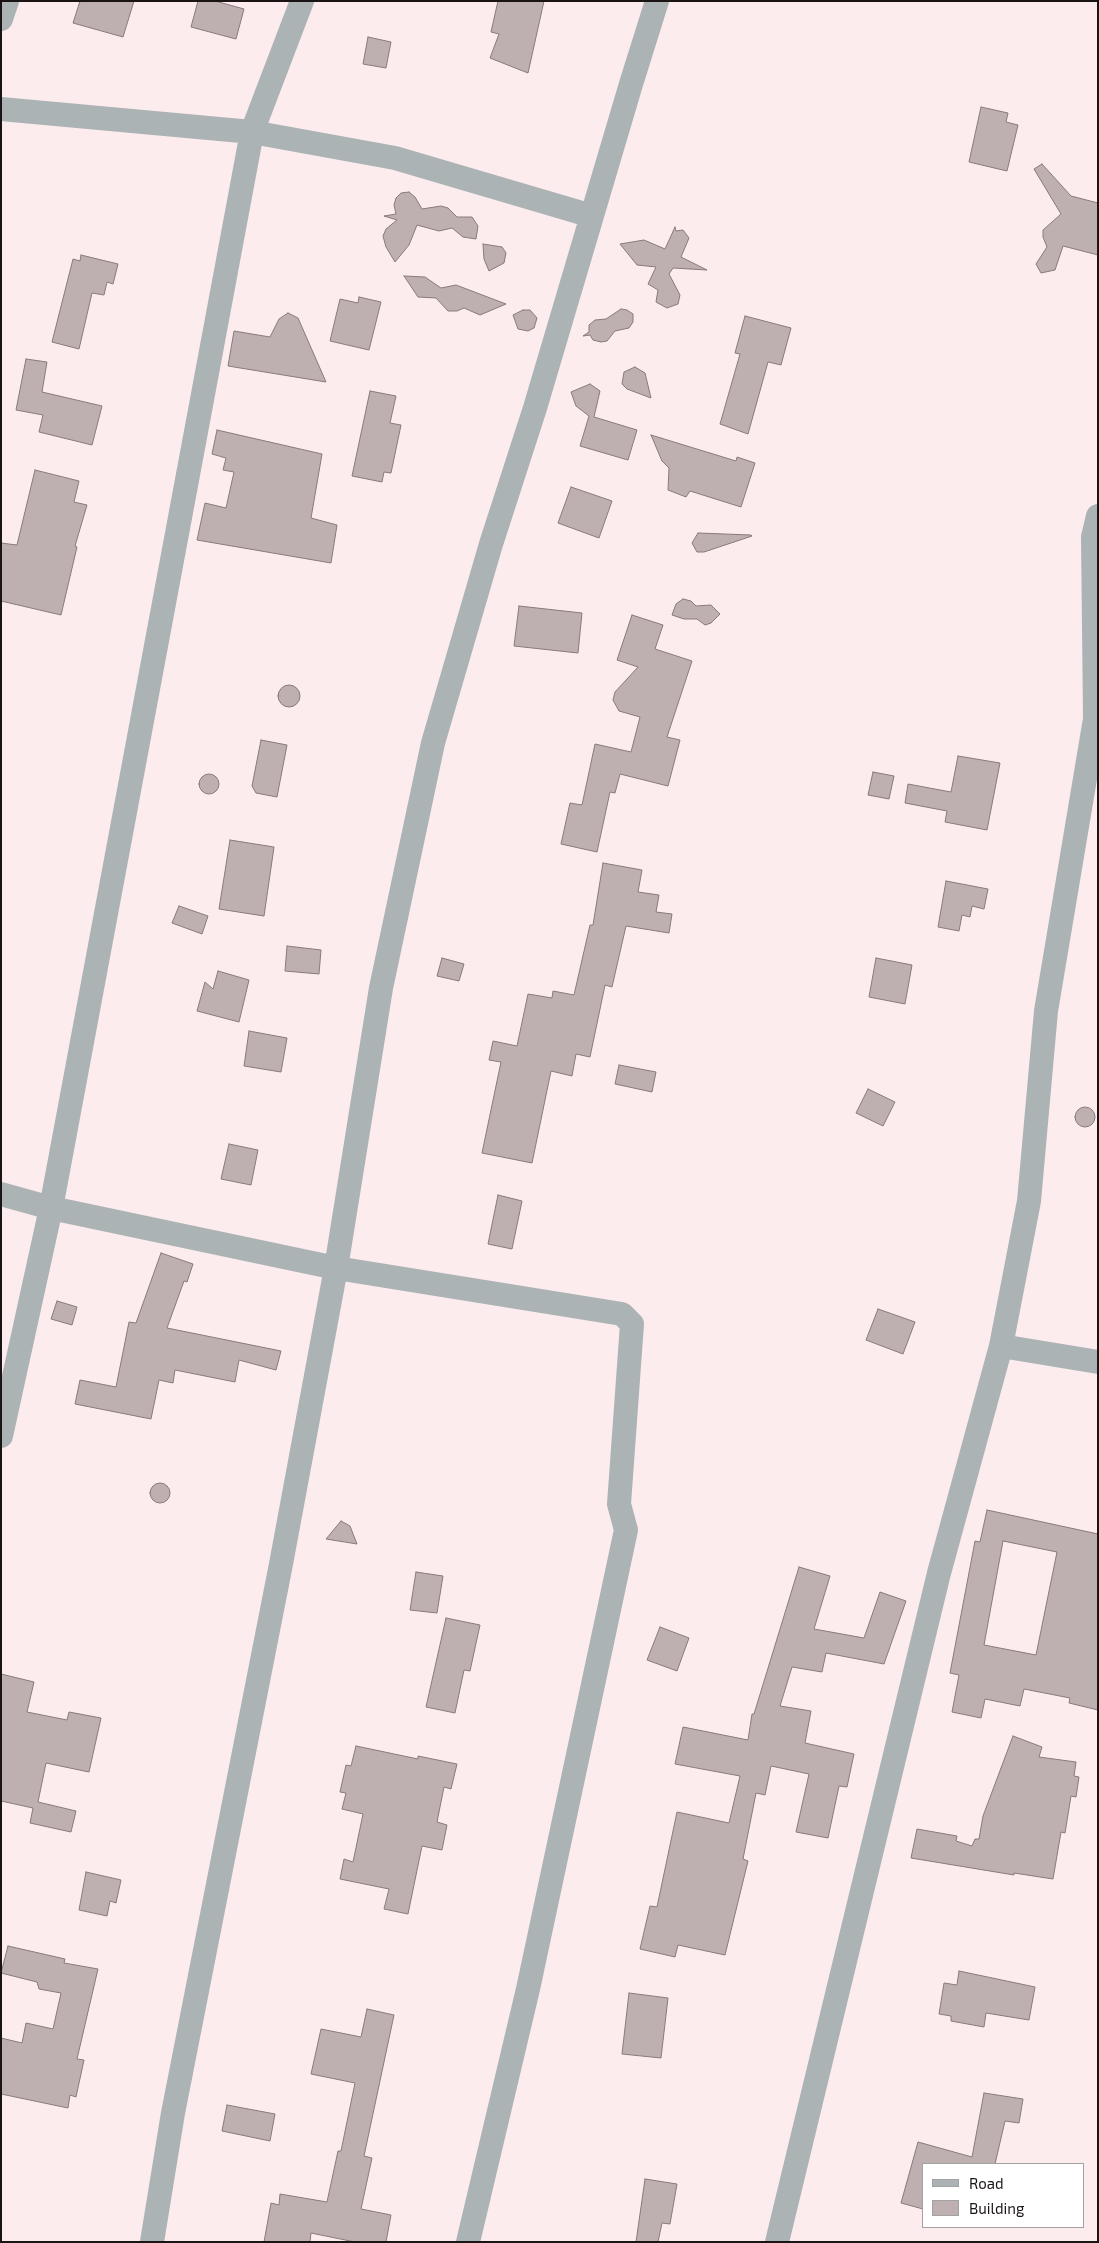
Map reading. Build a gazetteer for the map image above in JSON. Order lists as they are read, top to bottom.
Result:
{
  "legend": ["Road", "Building"]
}
